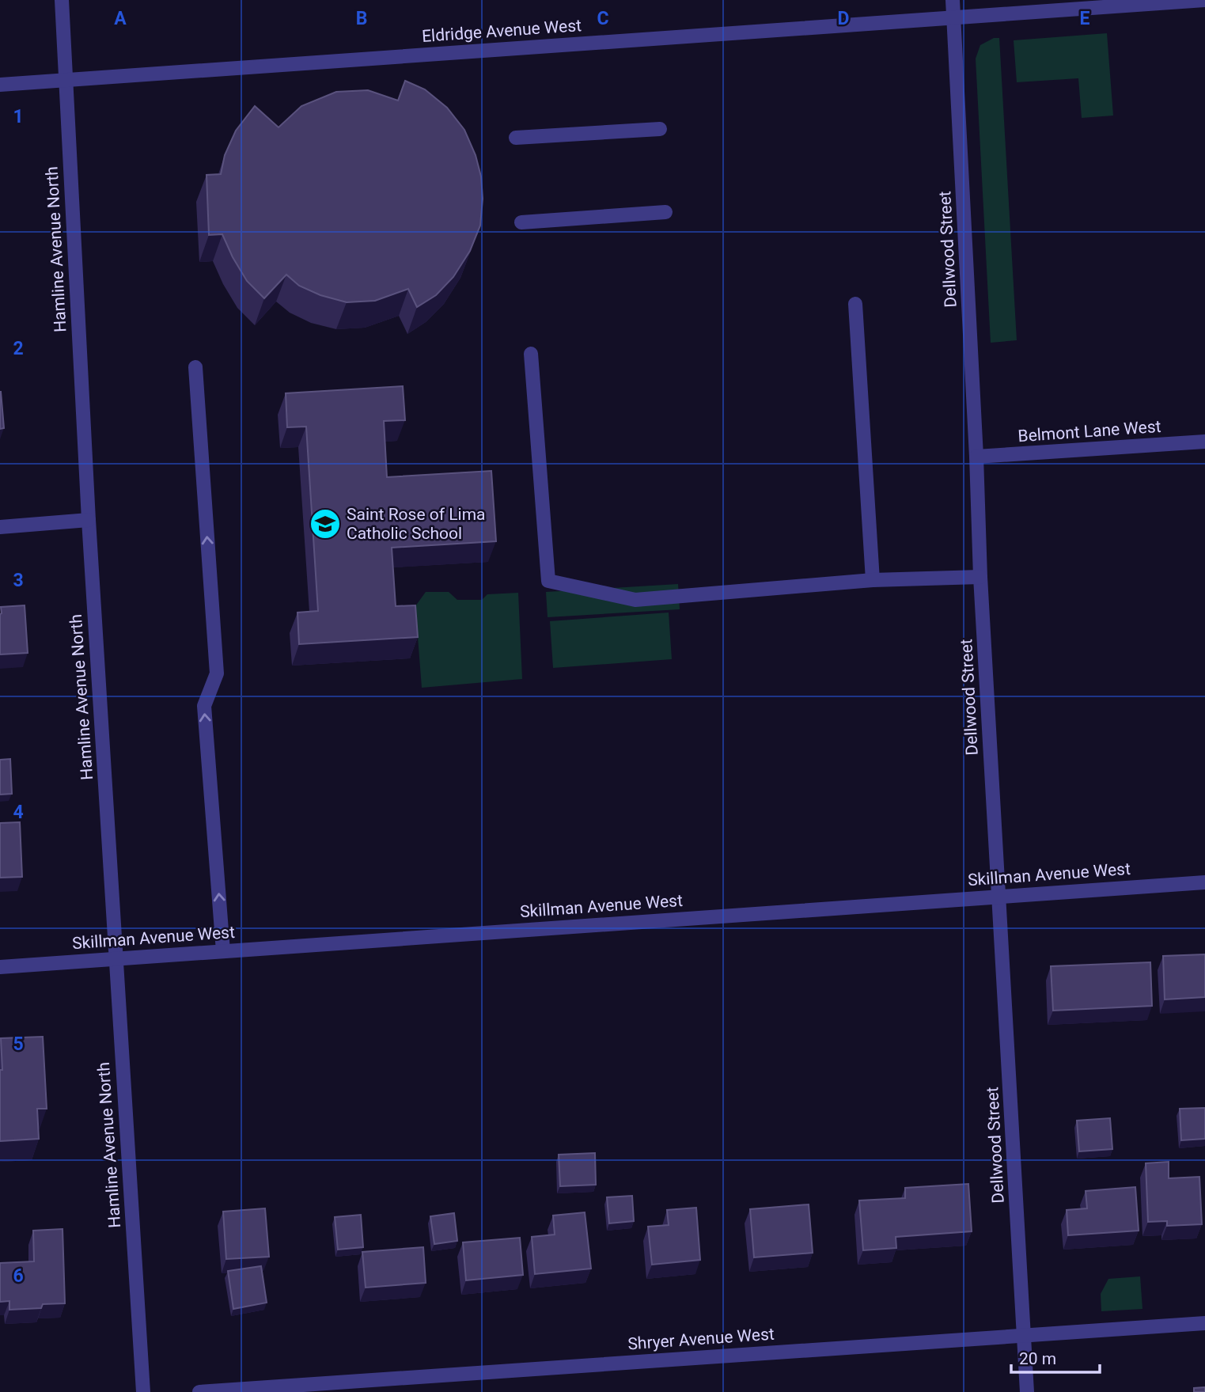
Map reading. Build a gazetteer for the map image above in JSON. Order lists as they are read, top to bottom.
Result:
{
  "streets": {
    "street": [
      "Eldridge Avenue West",
      "Hamline Avenue North",
      "Dellwood Street",
      "Belmont Lane West",
      "Skillman Avenue West",
      "Shryer Avenue West"
    ]
  },
  "crossings": [
    ["Eldridge Avenue West", "Hamline Avenue North"],
    ["Eldridge Avenue West", "Dellwood Street"],
    ["Hamline Avenue North", "Skillman Avenue West"],
    ["Dellwood Street", "Belmont Lane West"],
    ["Dellwood Street", "Skillman Avenue West"],
    ["Dellwood Street", "Shryer Avenue West"]
  ],
  "places": {
    "school or university": ["Saint Rose of Lima Catholic School"]
  },
  "scale_bar": "20 m",
  "grid": {
    "columns": [
      "A",
      "B",
      "C",
      "D",
      "E"
    ],
    "rows": [
      "1",
      "2",
      "3",
      "4",
      "5",
      "6"
    ]
  }
}
